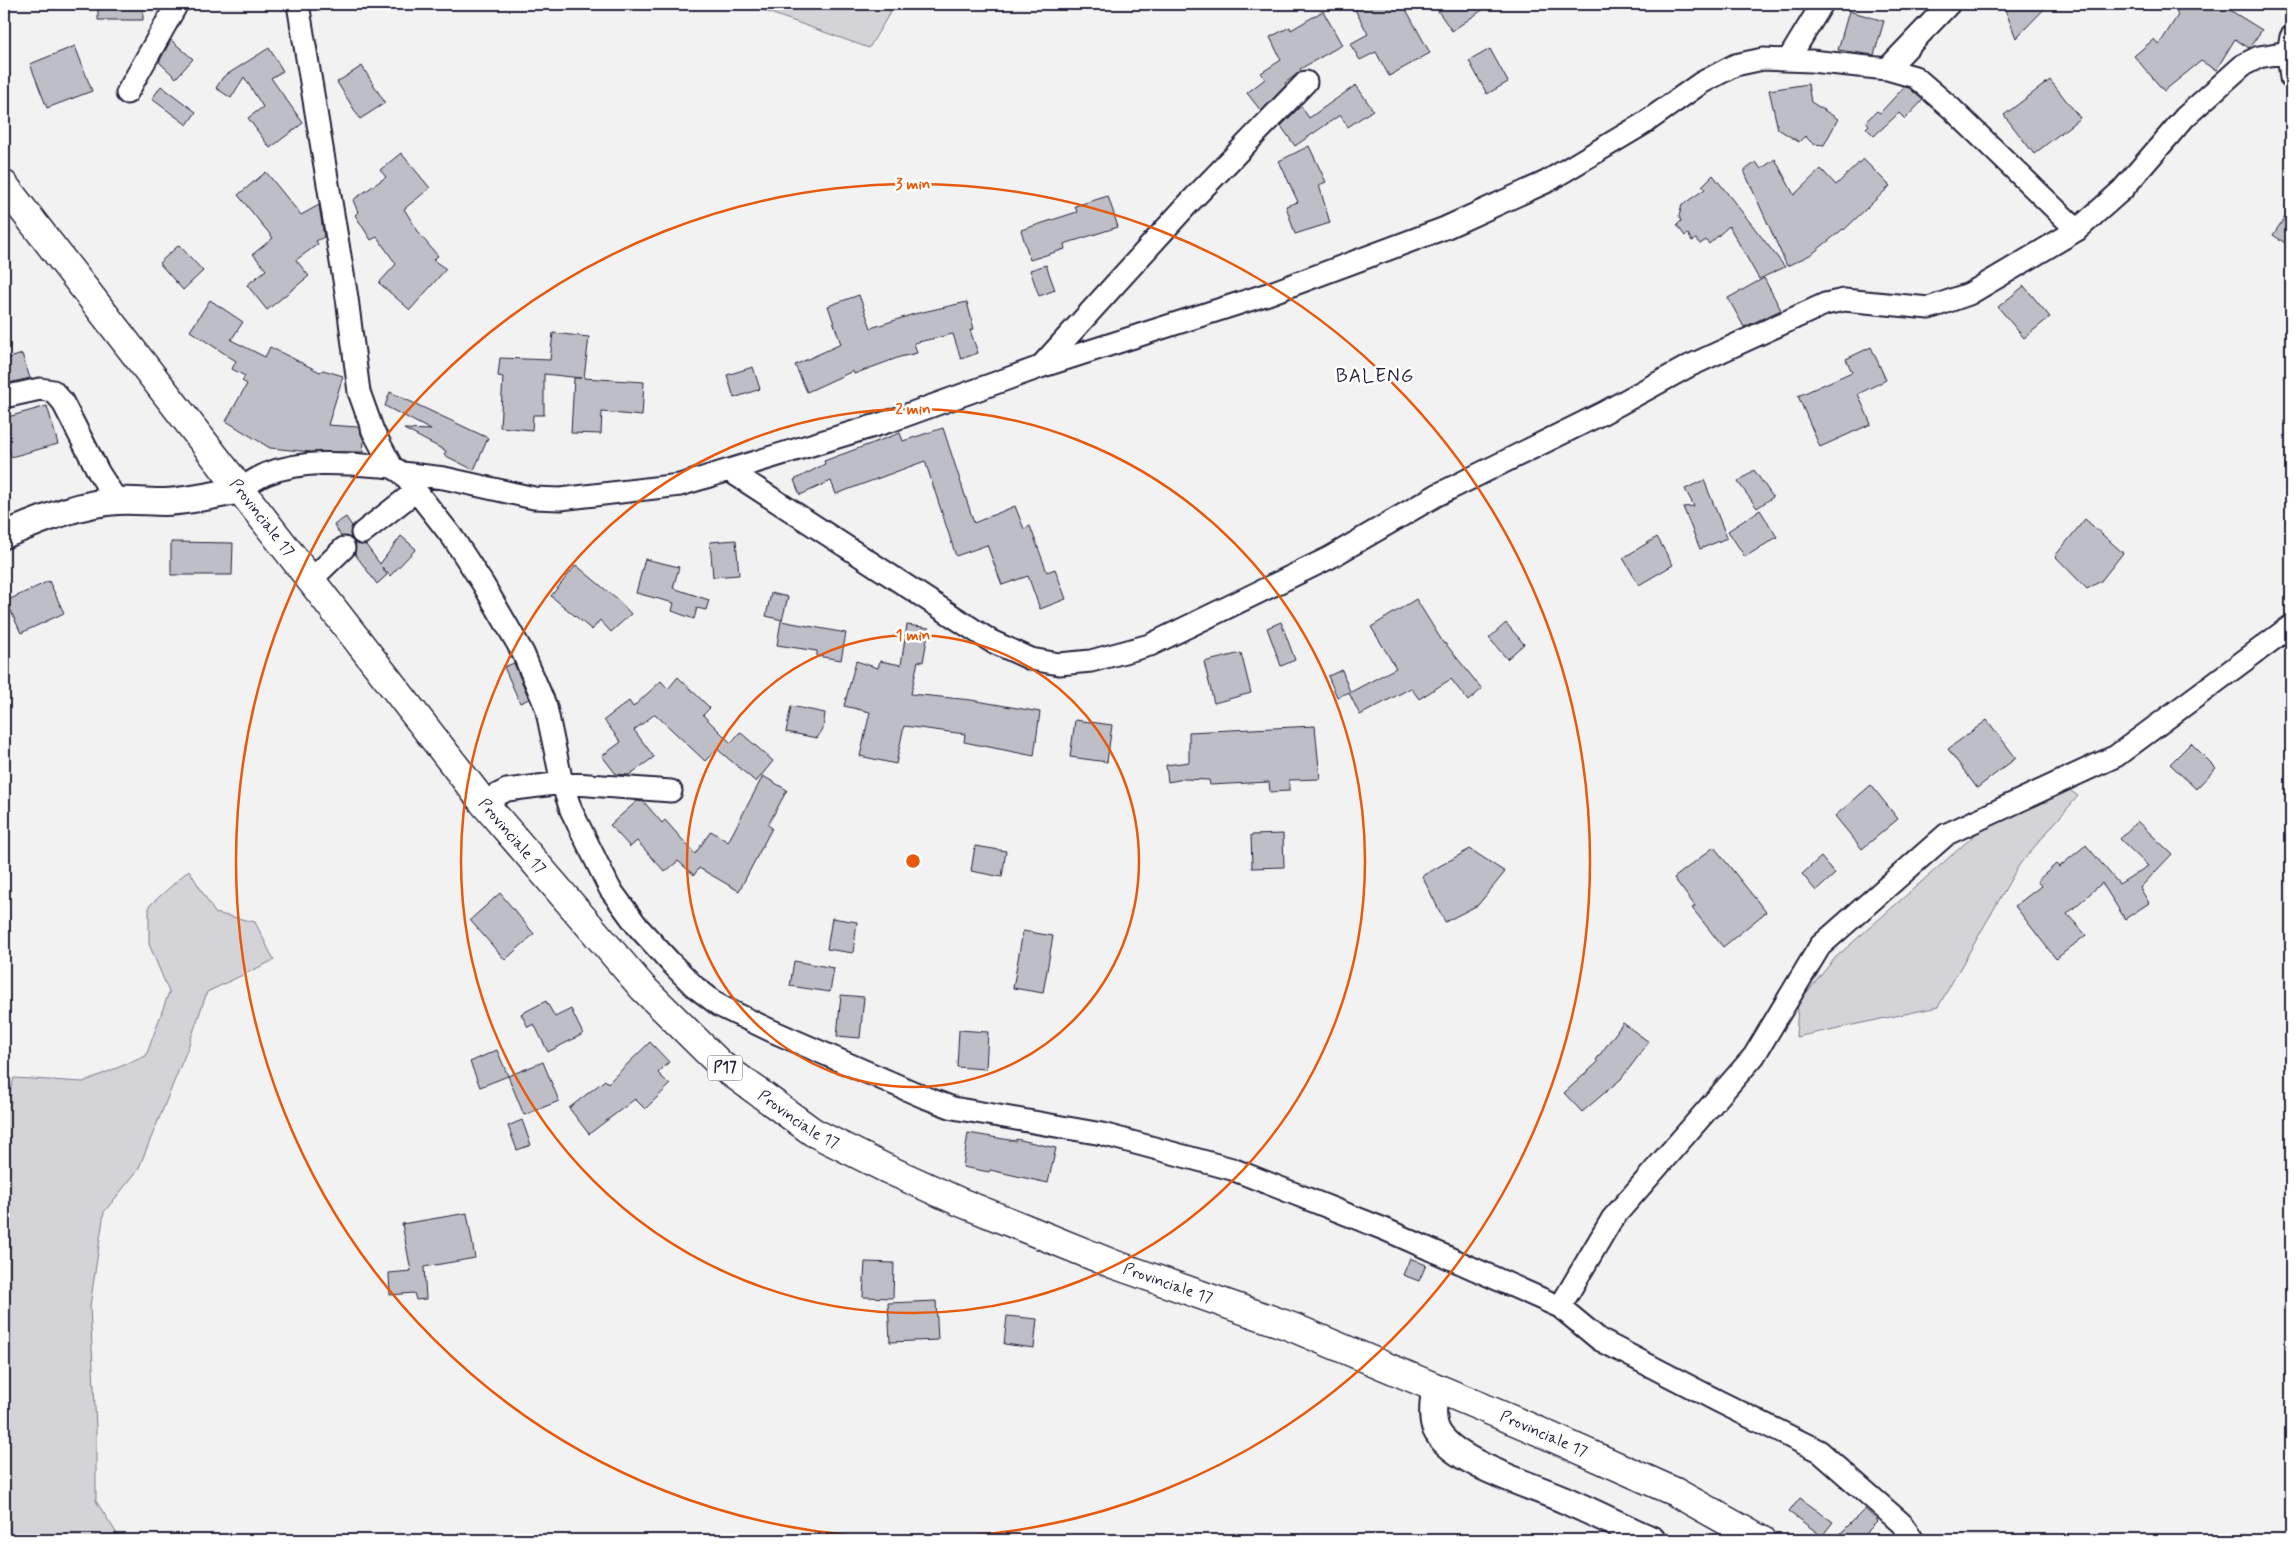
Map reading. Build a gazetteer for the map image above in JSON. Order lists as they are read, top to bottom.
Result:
{
  "streets": {
    "main road": ["Provinciale 17", "P17"]
  },
  "districts": ["BALENG"],
  "rings": ["3 min", "2 min", "1 min"]
}
